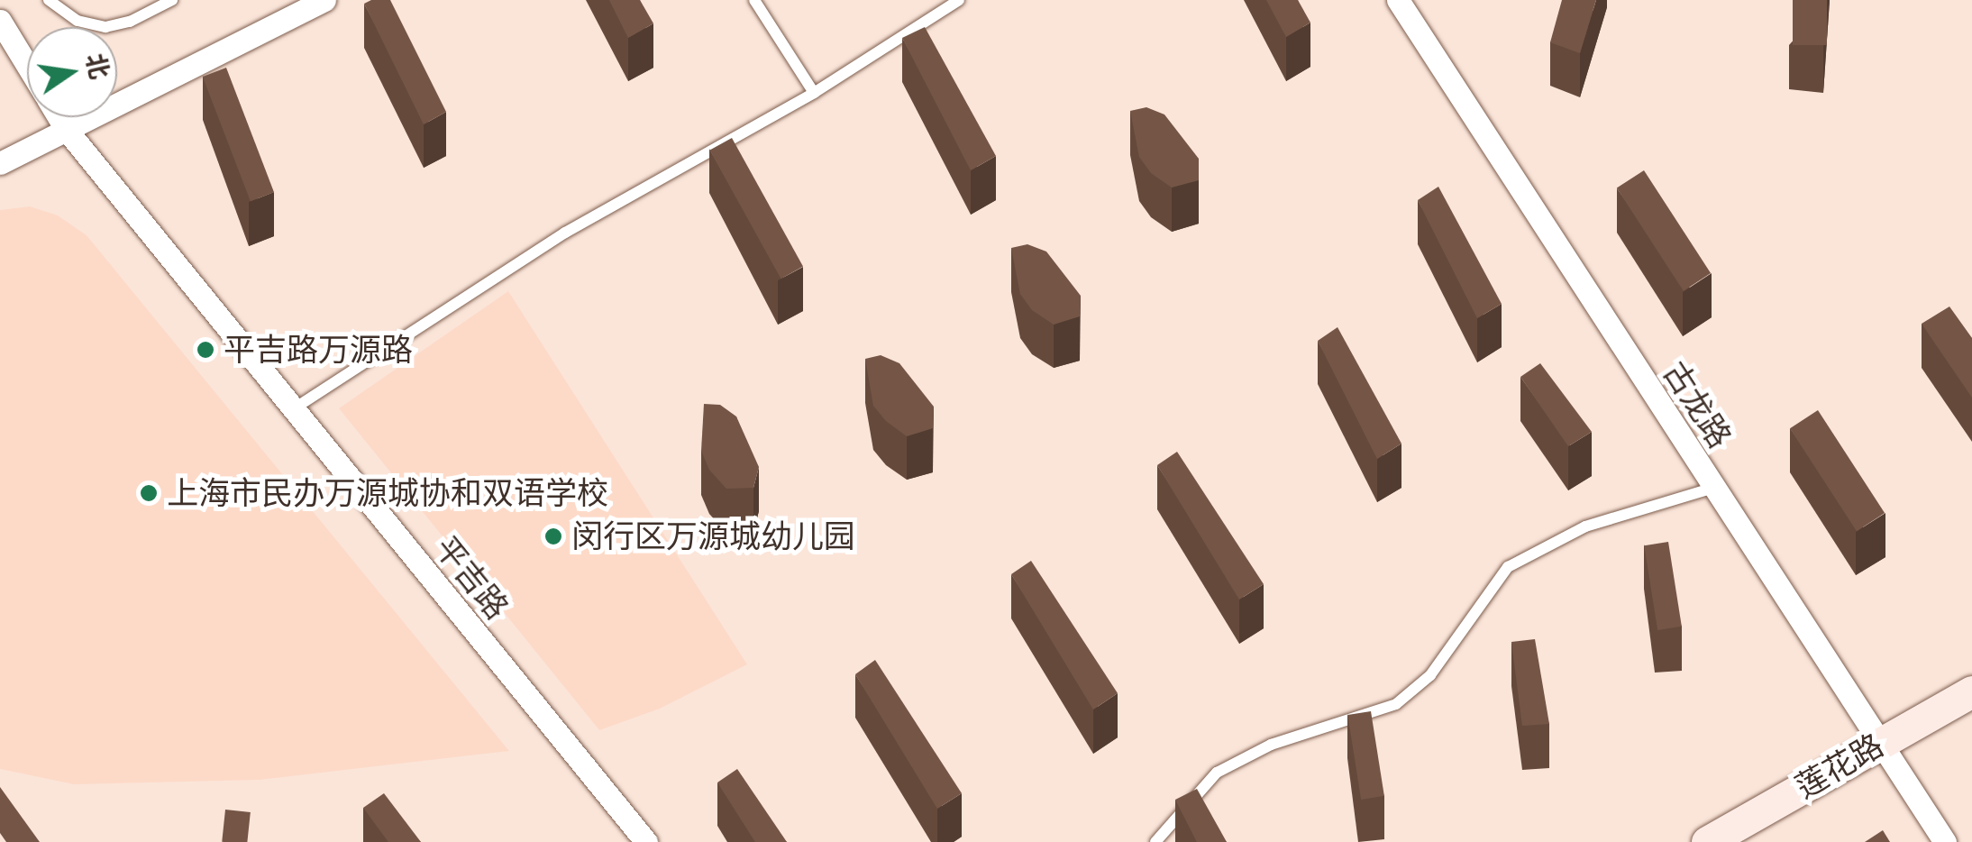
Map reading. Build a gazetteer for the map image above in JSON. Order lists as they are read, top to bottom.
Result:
{
  "streets": {
    "main road": ["莲花路"],
    "street": ["古龙路", "平吉路"]
  },
  "crossings": [
    ["古龙路", "莲花路"]
  ],
  "places": ["平吉路万源路", "上海市民办万源城协和双语学校", "闵行区万源城幼儿园"],
  "north": "right"
}
